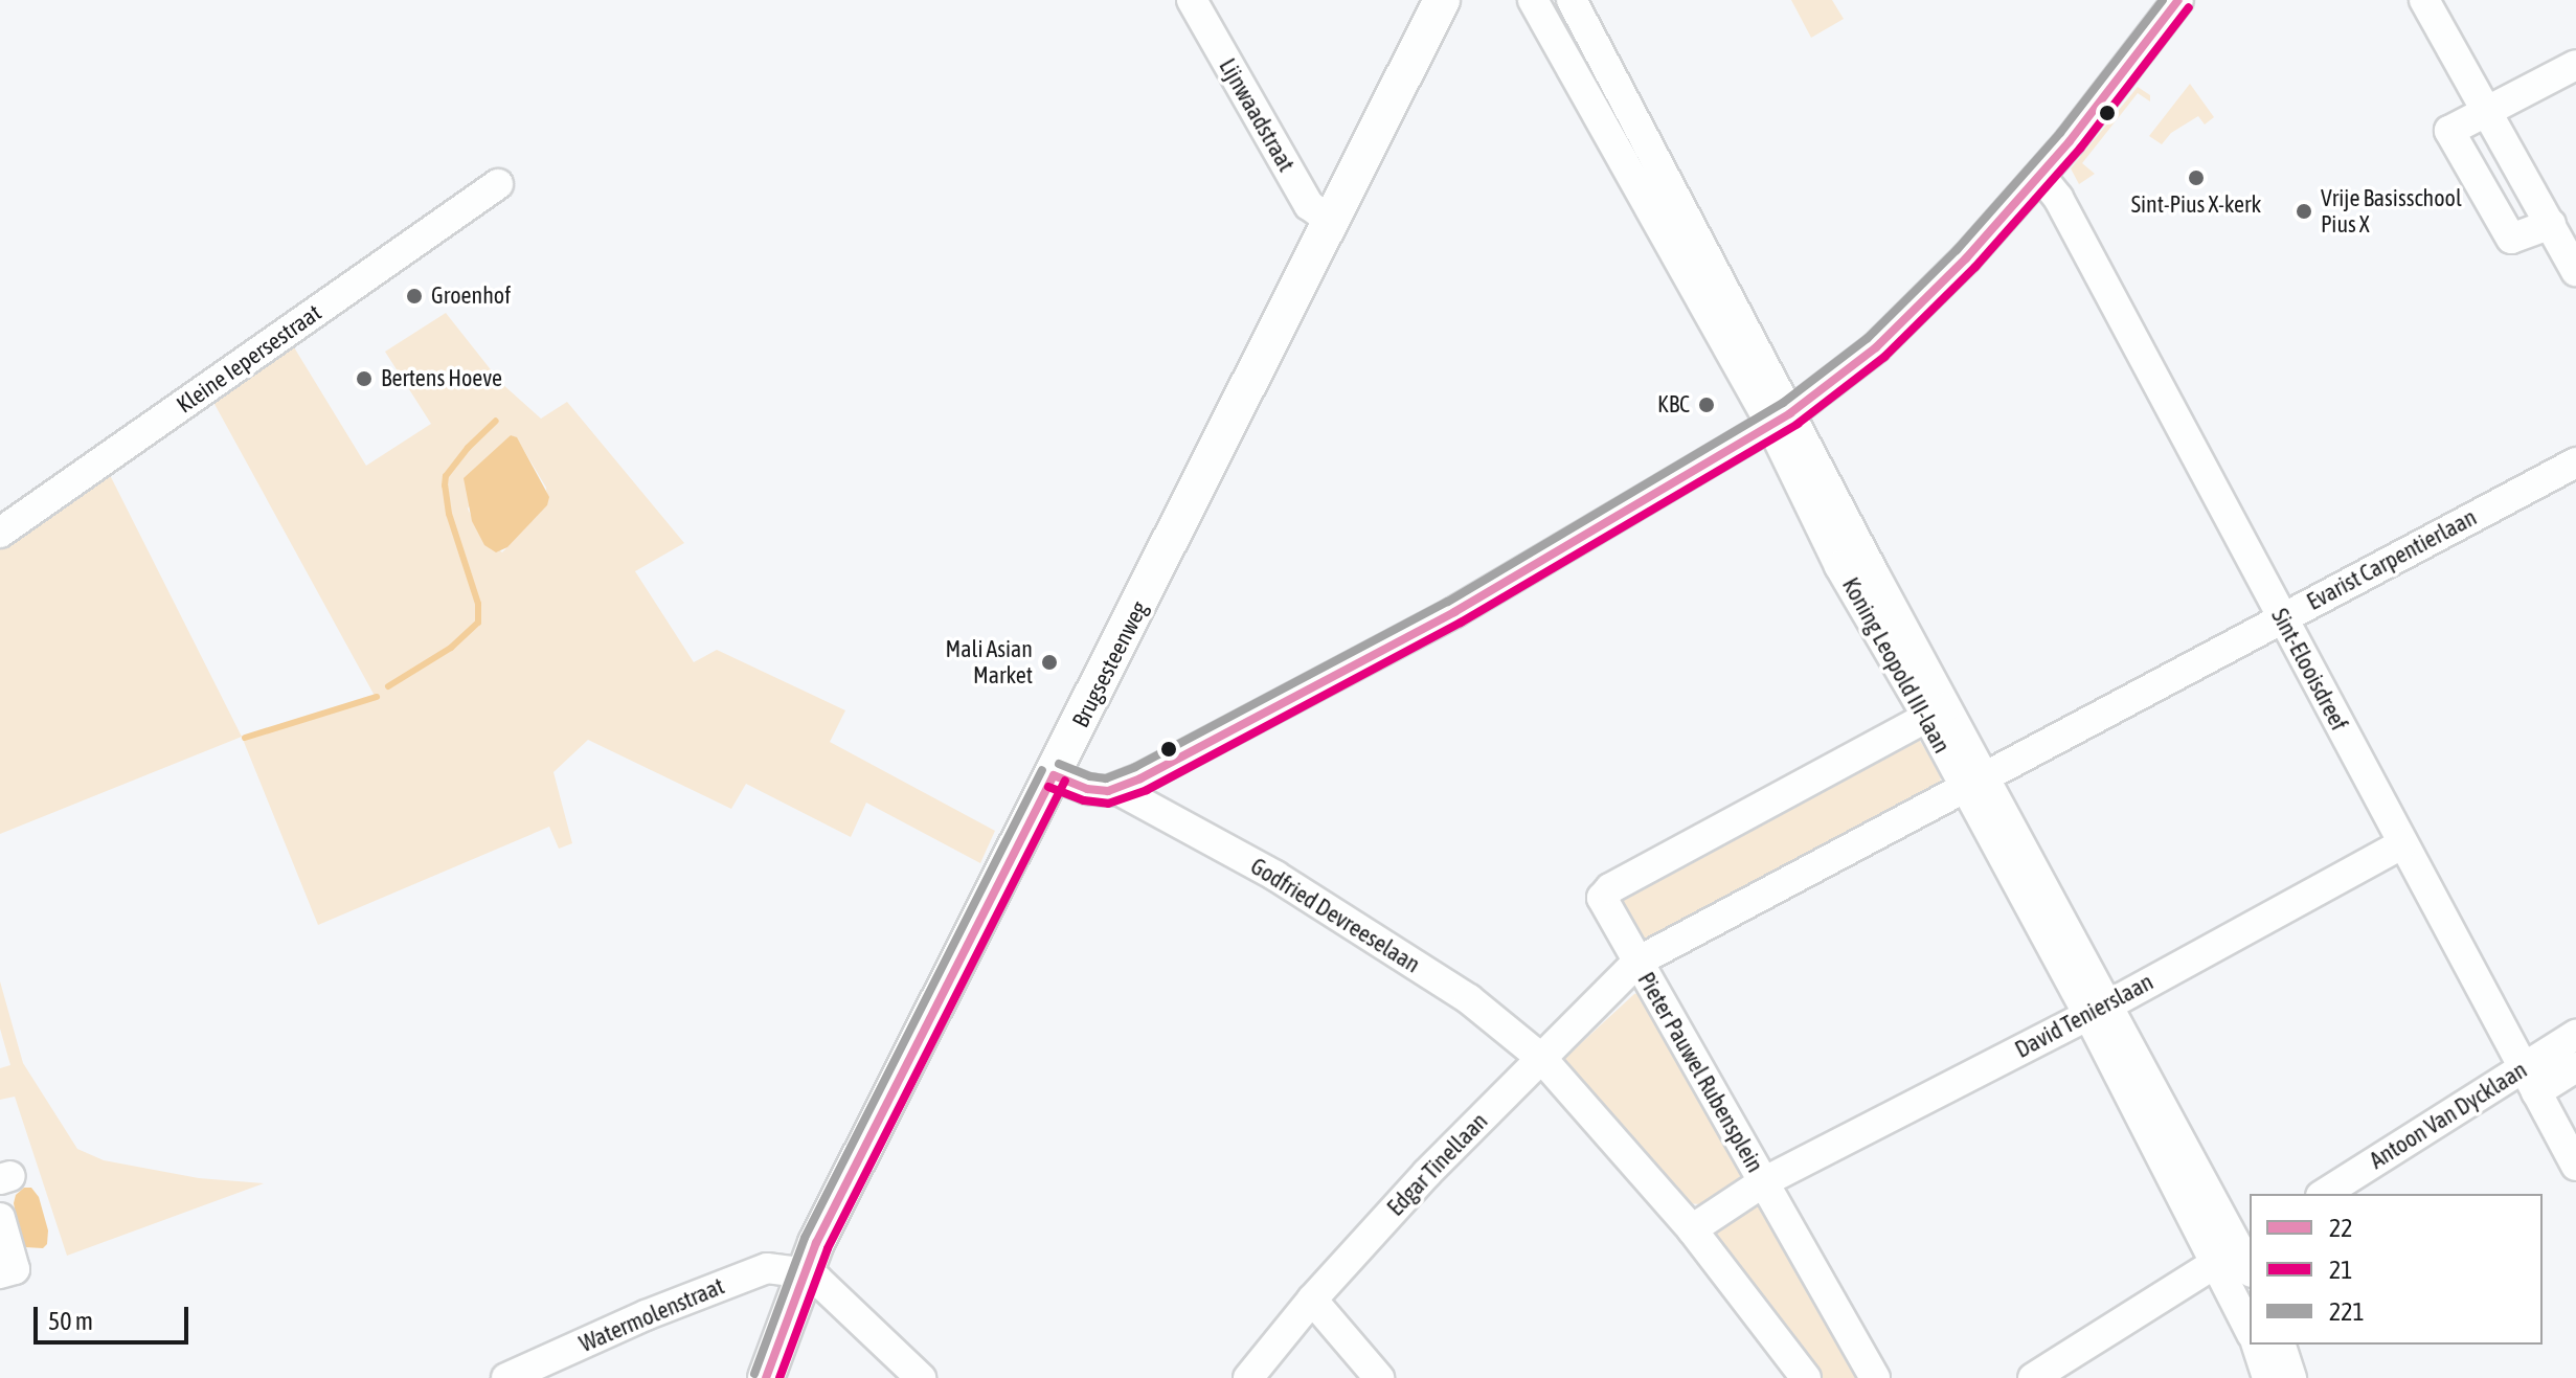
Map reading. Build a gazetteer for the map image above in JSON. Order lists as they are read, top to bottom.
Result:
{
  "streets": {
    "main road": ["Brugsesteenweg"],
    "street": [
      "Lijnwaadstraat",
      "Kleine Iepersestraat",
      "Evarist Carpentierlaan",
      "Koning Leopold III-laan",
      "Sint-Elooisdreef",
      "Godfried Devreeselaan",
      "David Tenierslaan",
      "Pieter Pauwel Rubensplein",
      "Antoon Van Dycklaan",
      "Edgar Tinellaan",
      "Watermolenstraat"
    ]
  },
  "crossings": [
    ["Lijnwaadstraat", "Brugsesteenweg"],
    ["Evarist Carpentierlaan", "Koning Leopold III-laan"],
    ["Evarist Carpentierlaan", "Sint-Elooisdreef"],
    ["Evarist Carpentierlaan", "Edgar Tinellaan"],
    ["Brugsesteenweg", "Watermolenstraat"],
    ["Koning Leopold III-laan", "David Tenierslaan"],
    ["Koning Leopold III-laan", "Edgar Tinellaan"],
    ["Sint-Elooisdreef", "David Tenierslaan"],
    ["Sint-Elooisdreef", "Antoon Van Dycklaan"],
    ["Godfried Devreeselaan", "Edgar Tinellaan"],
    ["David Tenierslaan", "Pieter Pauwel Rubensplein"],
    ["Pieter Pauwel Rubensplein", "Edgar Tinellaan"]
  ],
  "places": [
    "Sint-Pius X-kerk",
    "Vrije Basisschool Pius X",
    "Groenhof",
    "Bertens Hoeve",
    "KBC",
    "Mali Asian Market"
  ],
  "lines": ["transit line 22", "transit line 221", "transit line 21"],
  "legend": ["22", "21", "221"],
  "scale_bar": "50 m"
}
